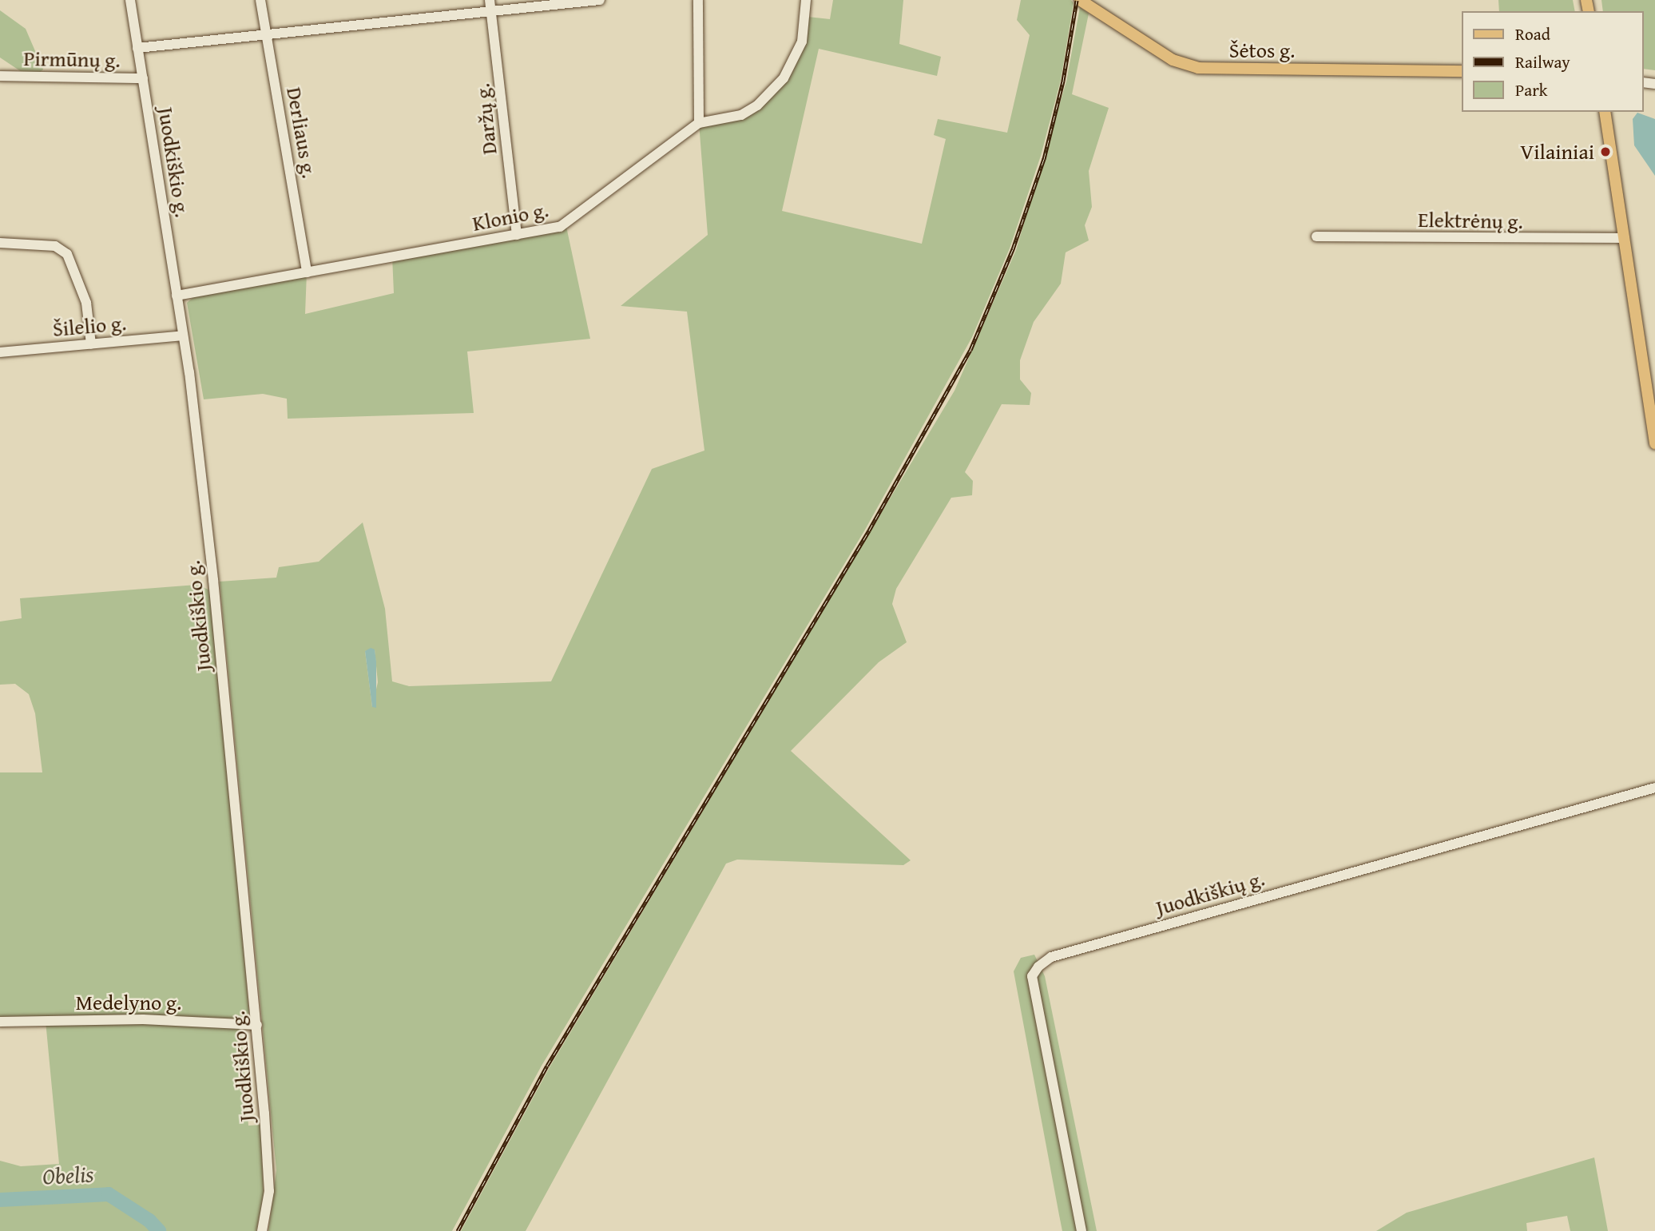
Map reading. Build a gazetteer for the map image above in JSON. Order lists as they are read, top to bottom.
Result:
{
  "streets": {
    "main road": ["Šėtos g."],
    "street": [
      "Pirmūnų g.",
      "Daržų g.",
      "Derliaus g.",
      "Juodkiškio g.",
      "Klonio g.",
      "Elektrėnų g.",
      "Šilelio g.",
      "Juodkiškių g.",
      "Medelyno g."
    ]
  },
  "crossings": [
    ["Pirmūnų g.", "Juodkiškio g."],
    ["Daržų g.", "Klonio g."],
    ["Derliaus g.", "Klonio g."],
    ["Juodkiškio g.", "Klonio g."],
    ["Juodkiškio g.", "Šilelio g."],
    ["Juodkiškio g.", "Medelyno g."]
  ],
  "water": ["Obelis"],
  "places": ["Vilainiai"],
  "legend": ["Road", "Railway", "Park"]
}
